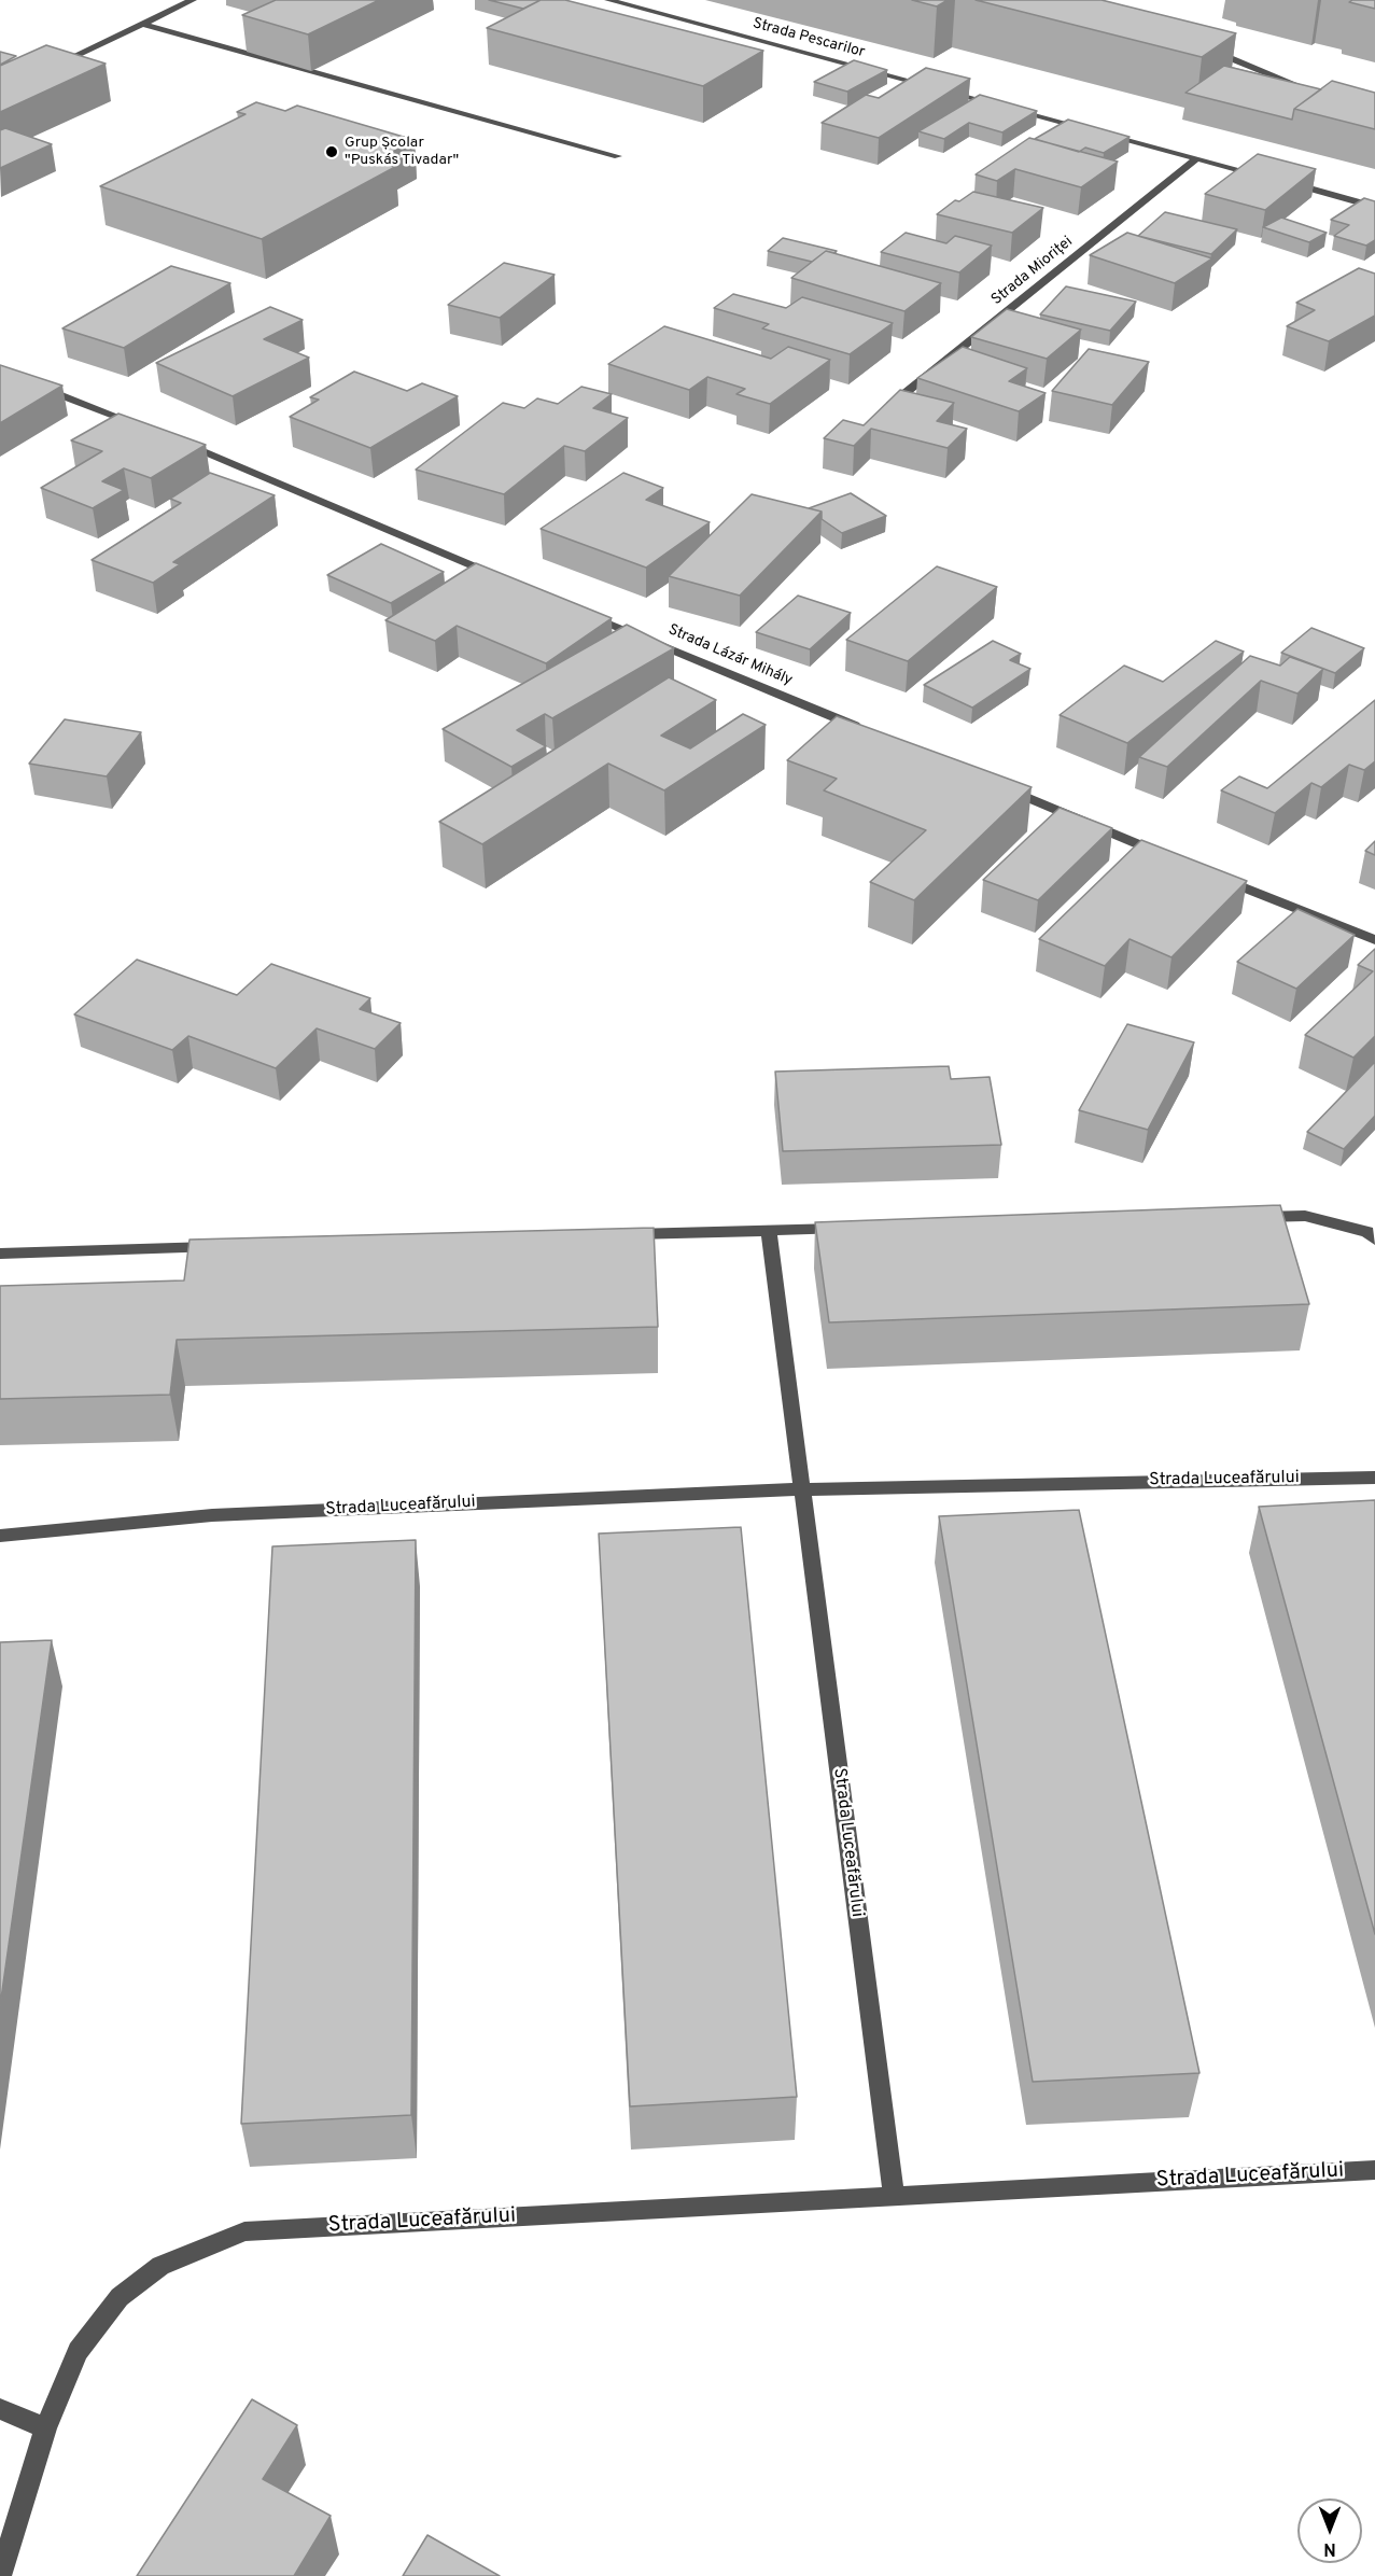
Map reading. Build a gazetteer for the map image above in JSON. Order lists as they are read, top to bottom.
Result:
{
  "streets": {
    "street": [
      "Strada Pescarilor",
      "Strada Mioriței",
      "Strada Lázár Mihály",
      "Strada Luceafărului"
    ]
  },
  "crossings": [
    ["Strada Pescarilor", "Strada Mioriței"]
  ],
  "places": ["Grup Școlar \"Puskás Tivadar\""],
  "north": "bottom"
}
